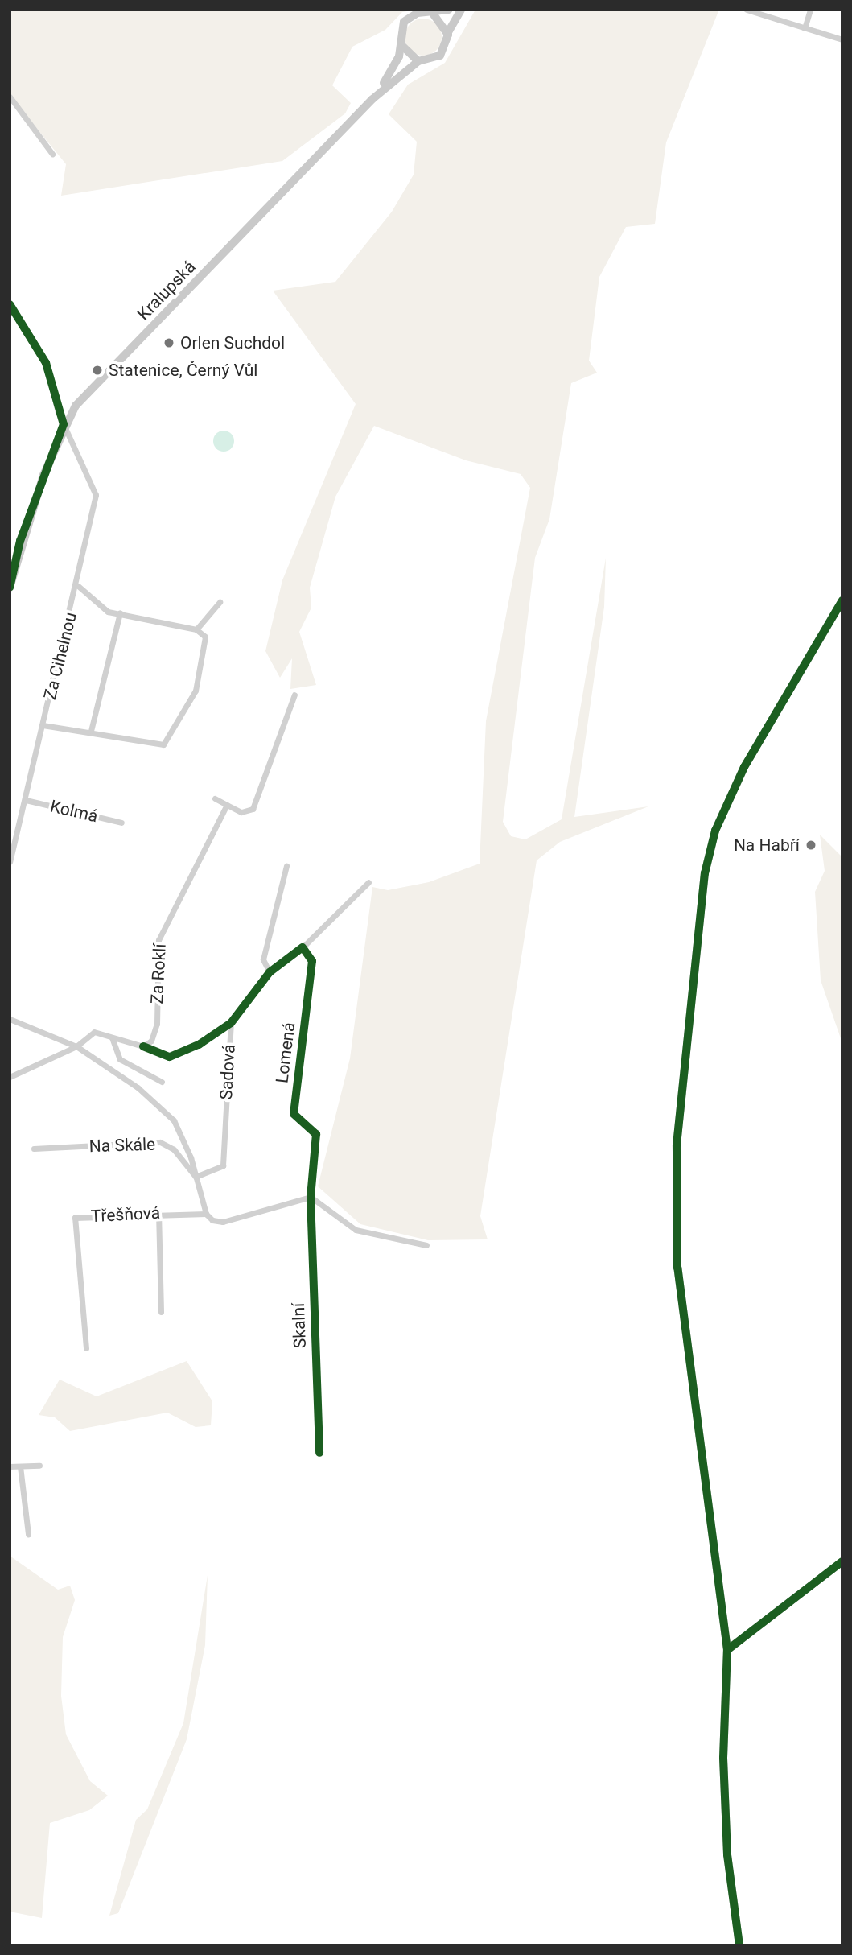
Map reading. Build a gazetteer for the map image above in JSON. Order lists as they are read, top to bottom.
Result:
{
  "streets": {
    "street": [
      "Kralupská",
      "Za Cihelnou",
      "Kolmá",
      "Za Roklí",
      "Lomená",
      "Sadová",
      "Na Skále",
      "Třešňová",
      "Skalní"
    ]
  },
  "crossings": [
    ["Kralupská", "Za Cihelnou"],
    ["Za Cihelnou", "Kolmá"],
    ["Lomená", "Skalní"],
    ["Sadová", "Na Skále"]
  ],
  "places": ["Orlen Suchdol", "Statenice, Černý Vůl", "Na Habří"]
}
